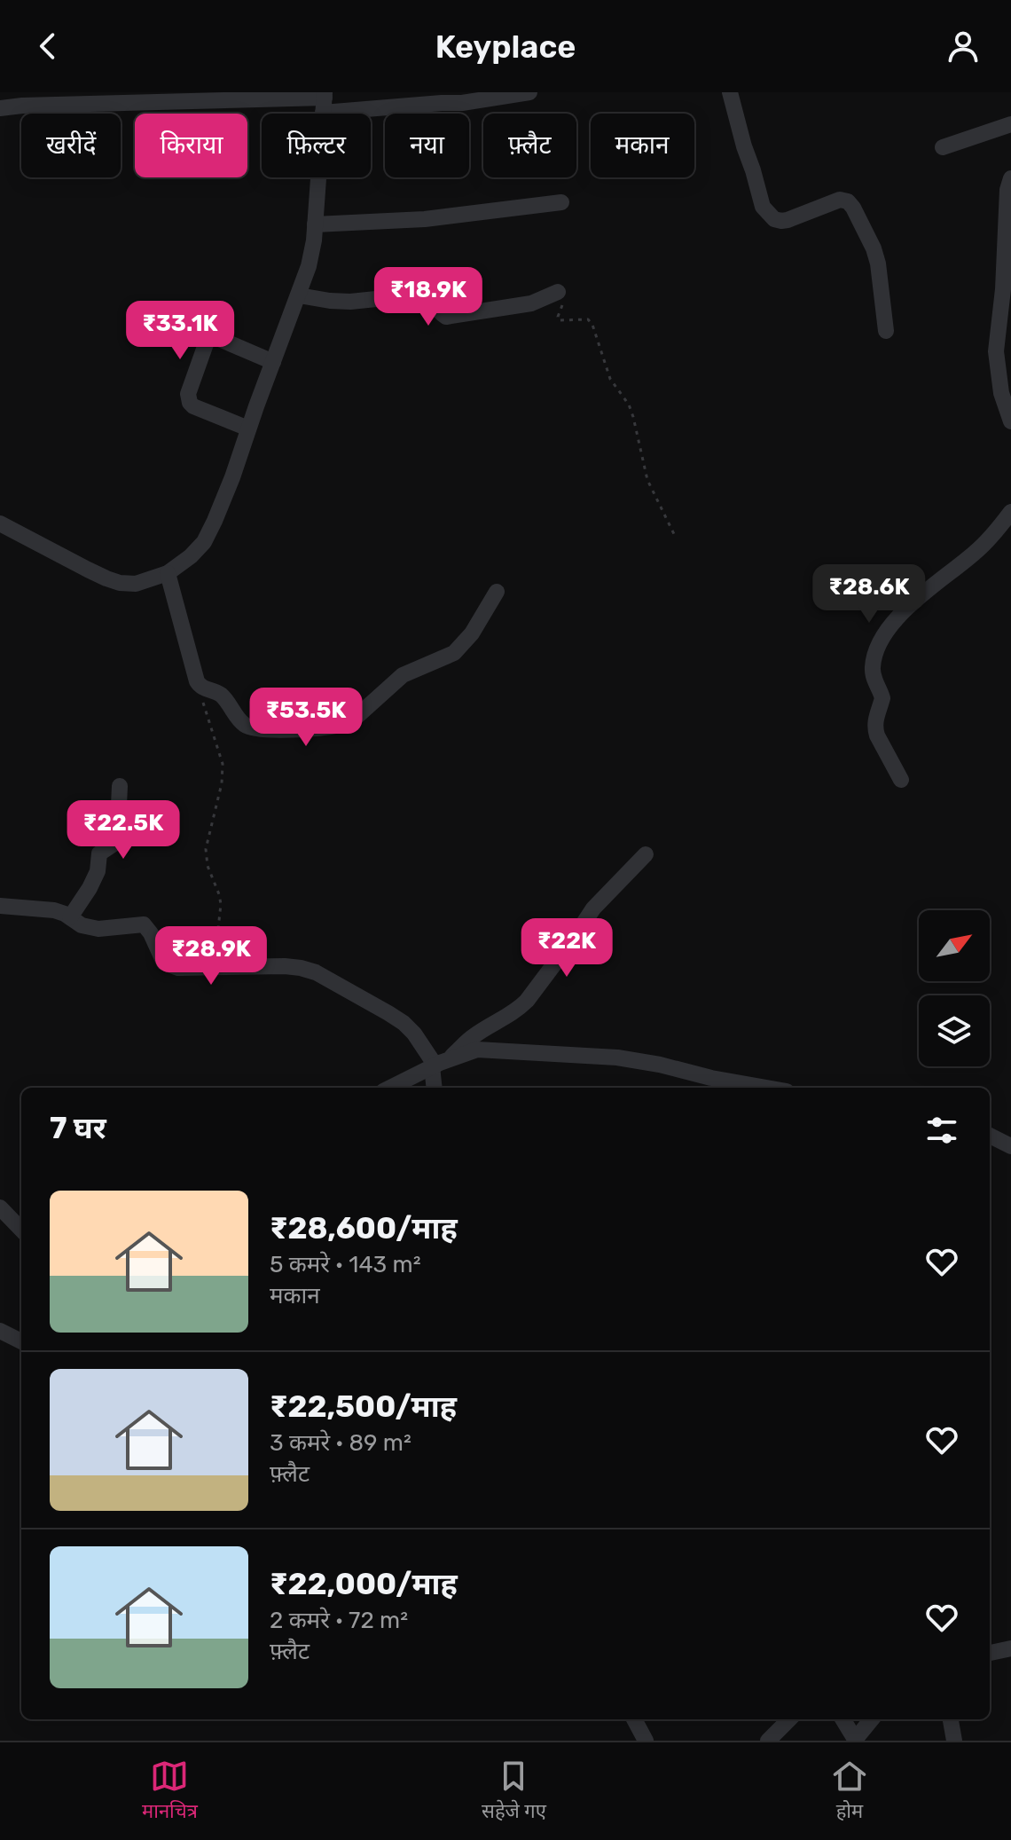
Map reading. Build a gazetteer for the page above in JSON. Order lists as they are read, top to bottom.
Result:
{
  "north": "top right",
  "page": {
    "header": "Keyplace",
    "chip": [
      "खरीदें",
      "किराया",
      "फ़िल्टर",
      "नया",
      "फ़्लैट",
      "मकान"
    ],
    "price": [
      "₹18.9K",
      "₹33.1K",
      "₹28.6K",
      "₹53.5K",
      "₹22.5K",
      "₹22K",
      "₹28.9K"
    ],
    "heading": "7 घर",
    "list": [
      {
        "name": "₹28,600/माह",
        "note": "5 कमरे · 143 m² · मकान"
      },
      {
        "name": "₹22,500/माह",
        "note": "3 कमरे · 89 m² · फ़्लैट"
      },
      {
        "name": "₹22,000/माह",
        "note": "2 कमरे · 72 m² · फ़्लैट"
      }
    ],
    "tabs": ["मानचित्र", "सहेजे गए", "होम"]
  }
}
